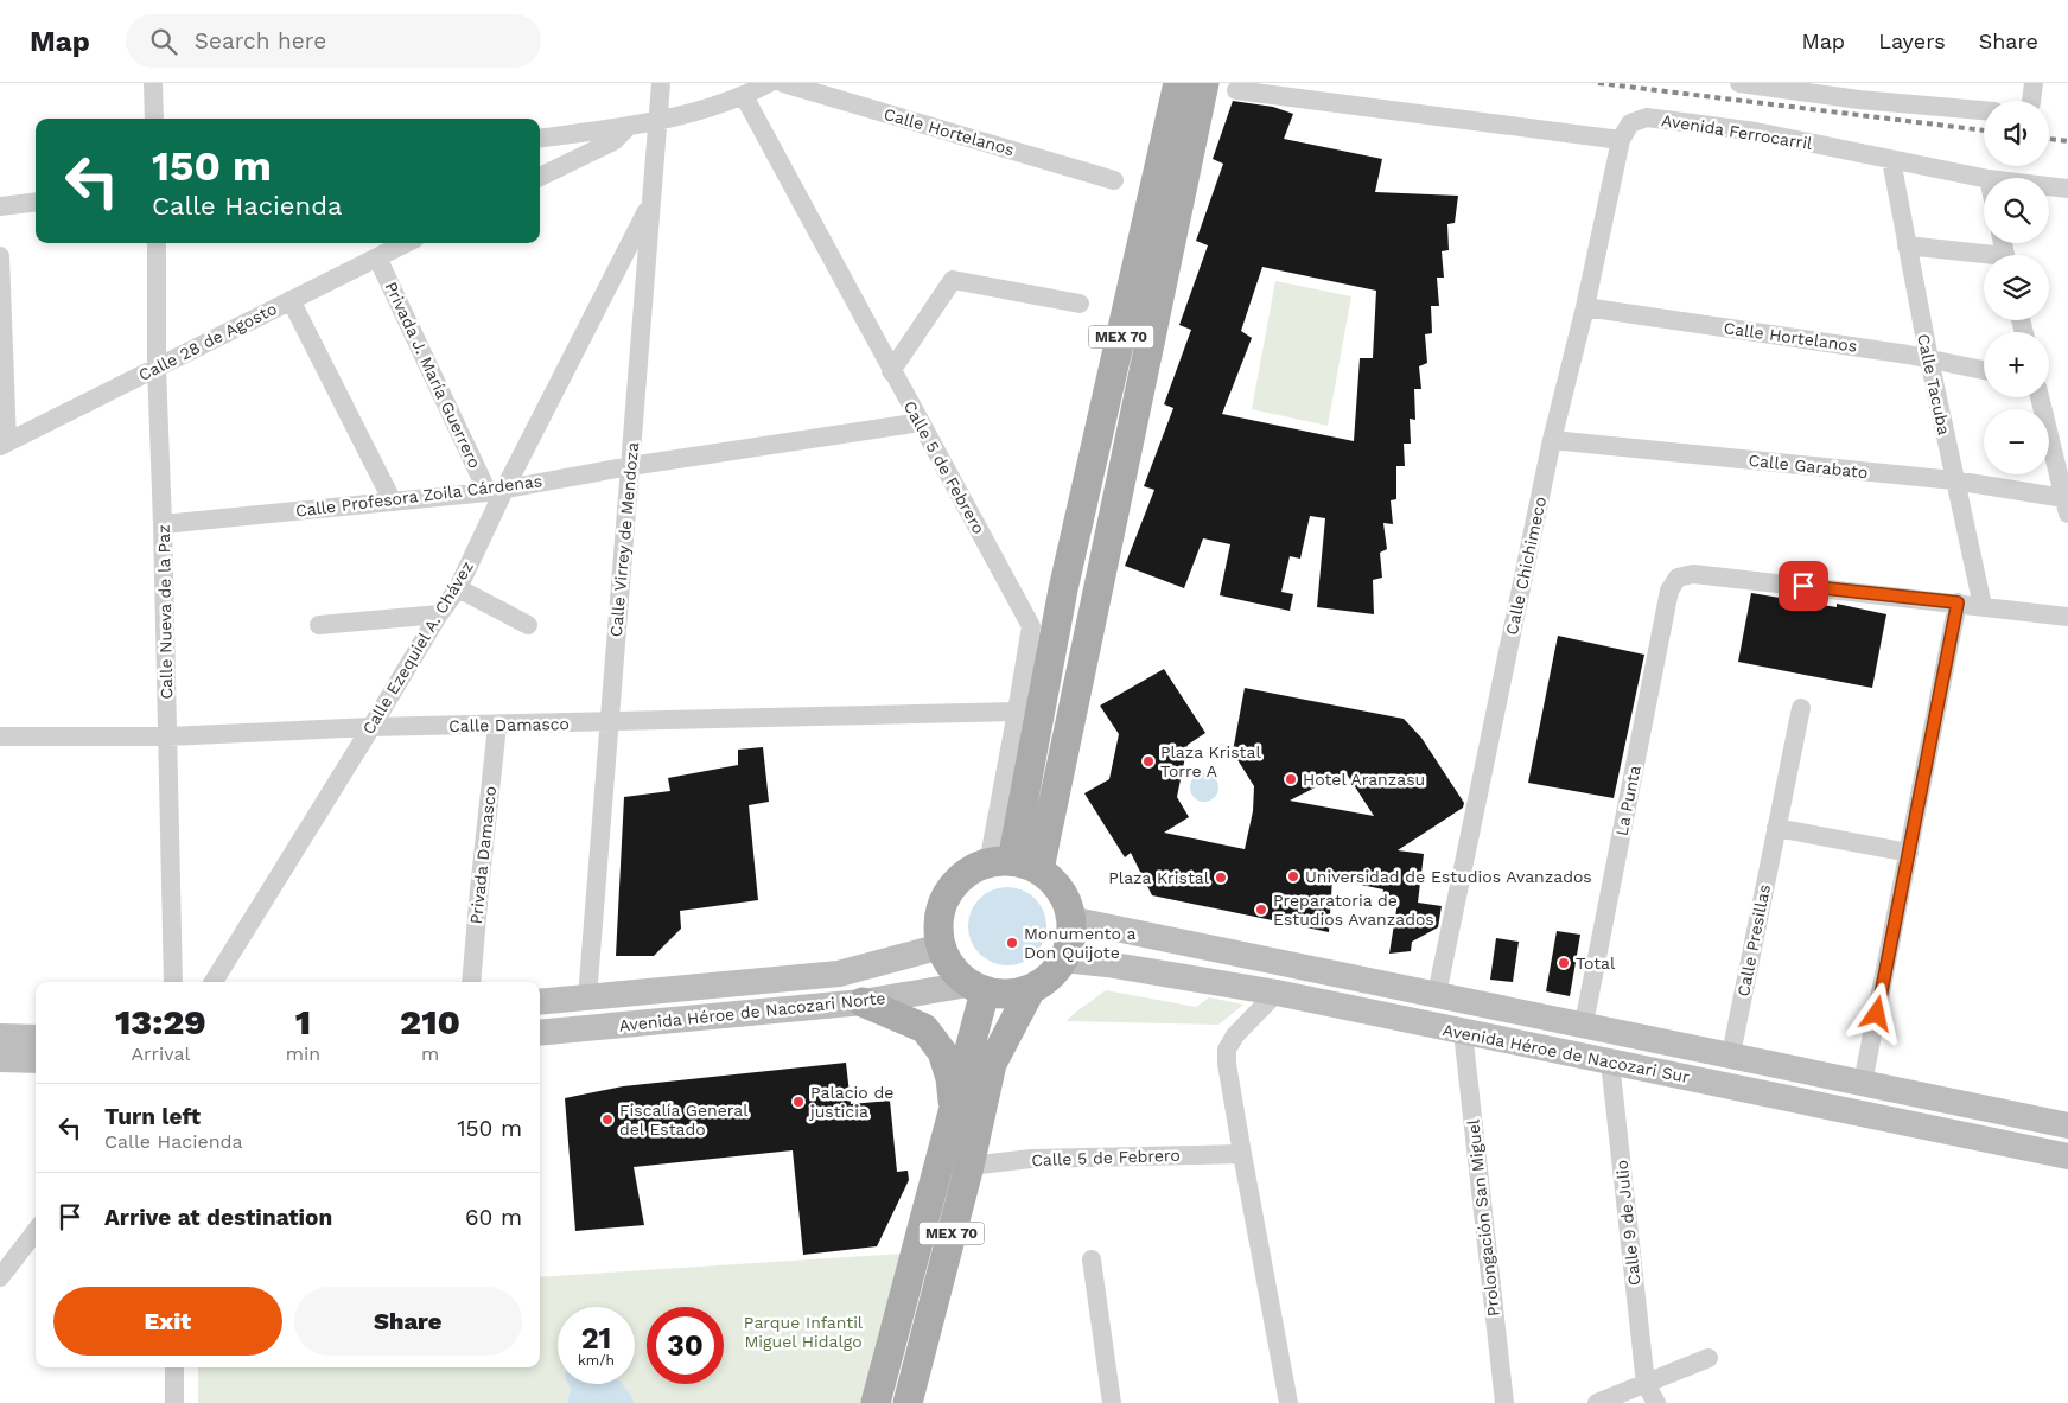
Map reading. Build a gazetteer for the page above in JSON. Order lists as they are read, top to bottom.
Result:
{
  "streets": {
    "main road": ["MEX 70", "Avenida Héroe de Nacozari Norte", "Avenida Héroe de Nacozari Sur"],
    "street": [
      "Calle Hortelanos",
      "Avenida Ferrocarril",
      "Calle 28 de Agosto",
      "Privada J. María Guerrero",
      "Calle Tacuba",
      "Calle Garabato",
      "Calle 5 de Febrero",
      "Calle Profesora Zoila Cárdenas",
      "Calle Virrey de Mendoza",
      "Calle Chichimeco",
      "Calle Nueva de la Paz",
      "Calle Ezequiel A. Chávez",
      "Calle Damasco",
      "La Punta",
      "Privada Damasco",
      "Calle Presillas",
      "Prolongación San Miguel",
      "Calle 9 de Julio"
    ]
  },
  "crossings": [
    ["Calle Hortelanos", "Calle Tacuba"],
    ["Calle Hortelanos", "Calle Chichimeco"],
    ["Avenida Ferrocarril", "Calle Tacuba"],
    ["Avenida Ferrocarril", "Calle Chichimeco"],
    ["MEX 70", "Calle 5 de Febrero"],
    ["MEX 70", "Avenida Héroe de Nacozari Norte"],
    ["MEX 70", "Avenida Héroe de Nacozari Sur"],
    ["Calle 28 de Agosto", "Privada J. María Guerrero"],
    ["Calle 28 de Agosto", "Calle Nueva de la Paz"],
    ["Privada J. María Guerrero", "Calle Profesora Zoila Cárdenas"],
    ["Privada J. María Guerrero", "Calle Ezequiel A. Chávez"],
    ["Calle Tacuba", "Calle Garabato"],
    ["Calle Garabato", "Calle Chichimeco"],
    ["Calle 5 de Febrero", "Calle Profesora Zoila Cárdenas"],
    ["Calle 5 de Febrero", "Calle Damasco"],
    ["Calle 5 de Febrero", "Avenida Héroe de Nacozari Norte"],
    ["Calle 5 de Febrero", "Avenida Héroe de Nacozari Sur"],
    ["Calle Profesora Zoila Cárdenas", "Calle Virrey de Mendoza"],
    ["Calle Profesora Zoila Cárdenas", "Calle Nueva de la Paz"],
    ["Calle Profesora Zoila Cárdenas", "Calle Ezequiel A. Chávez"],
    ["Calle Virrey de Mendoza", "Calle Ezequiel A. Chávez"],
    ["Calle Virrey de Mendoza", "Calle Damasco"],
    ["Calle Virrey de Mendoza", "Avenida Héroe de Nacozari Norte"],
    ["Calle Chichimeco", "Avenida Héroe de Nacozari Sur"],
    ["Calle Nueva de la Paz", "Calle Damasco"],
    ["Calle Ezequiel A. Chávez", "Calle Damasco"],
    ["Calle Damasco", "Privada Damasco"],
    ["La Punta", "Avenida Héroe de Nacozari Sur"],
    ["Calle Presillas", "Avenida Héroe de Nacozari Sur"],
    ["Avenida Héroe de Nacozari Norte", "Avenida Héroe de Nacozari Sur"],
    ["Avenida Héroe de Nacozari Sur", "Prolongación San Miguel"],
    ["Avenida Héroe de Nacozari Sur", "Calle 9 de Julio"]
  ],
  "parks": ["Parque Infantil Miguel Hidalgo"],
  "places": [
    "Plaza Kristal Torre A",
    "Hotel Aranzasu",
    "Universidad de Estudios Avanzados",
    "Plaza Kristal",
    "Preparatoria de Estudios Avanzados",
    "Monumento a Don Quijote",
    "Total",
    "Palacio de justicia",
    "Fiscalía General del Estado"
  ],
  "page": {
    "header": "Map",
    "search": "Search here",
    "nav": ["Map", "Layers", "Share"],
    "map_buttons": ["+", "−"],
    "turn": ["150 m", "Calle Hacienda"],
    "eta": [
      "13:29",
      "Arrival",
      "1",
      "min",
      "210",
      "m"
    ],
    "list": [
      {
        "name": "Turn left",
        "note": "Calle Hacienda",
        "value": "150 m"
      },
      {
        "name": "Arrive at destination",
        "value": "60 m"
      }
    ],
    "buttons": ["Exit", "Share"],
    "speed": "21 km/h",
    "limit": "30"
  }
}
